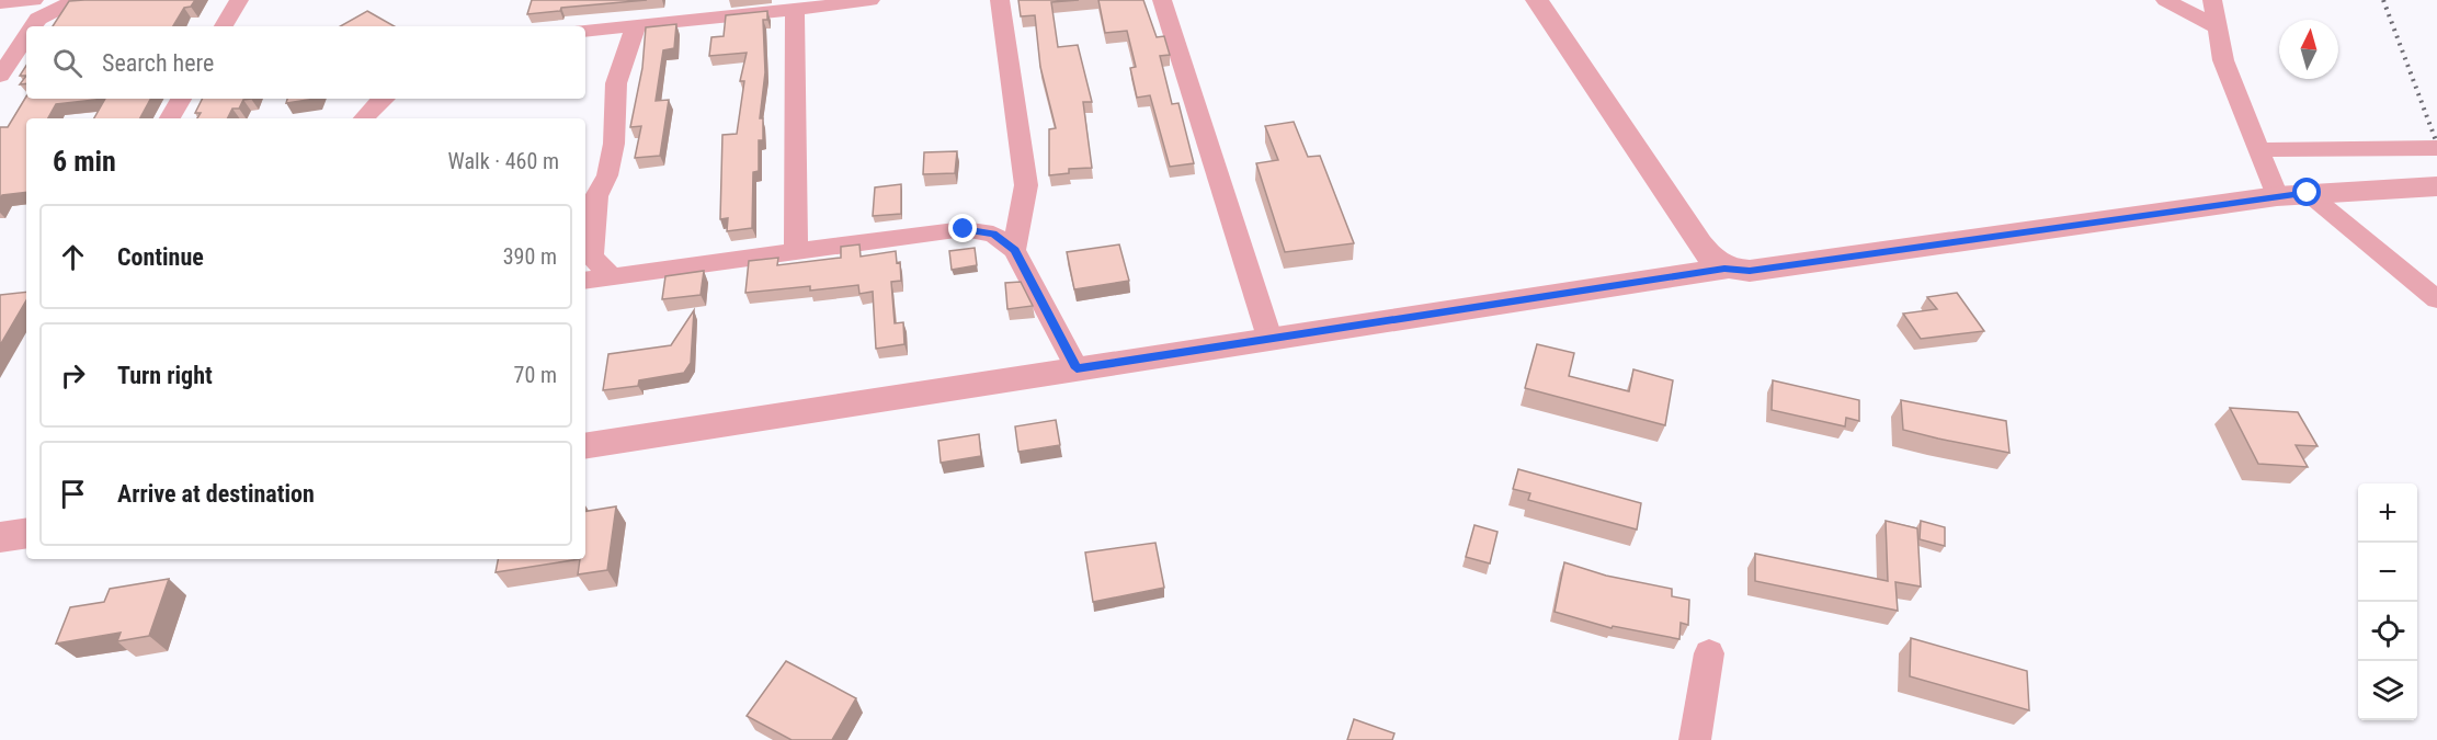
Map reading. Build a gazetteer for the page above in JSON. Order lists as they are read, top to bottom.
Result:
{
  "north": "top",
  "page": {
    "search": "Search here",
    "heading": ["6 min", "Walk · 460 m"],
    "list": [
      ["Continue", "390 m"],
      ["Turn right", "70 m"],
      "Arrive at destination"
    ],
    "map_buttons": ["+", "−"]
  }
}
